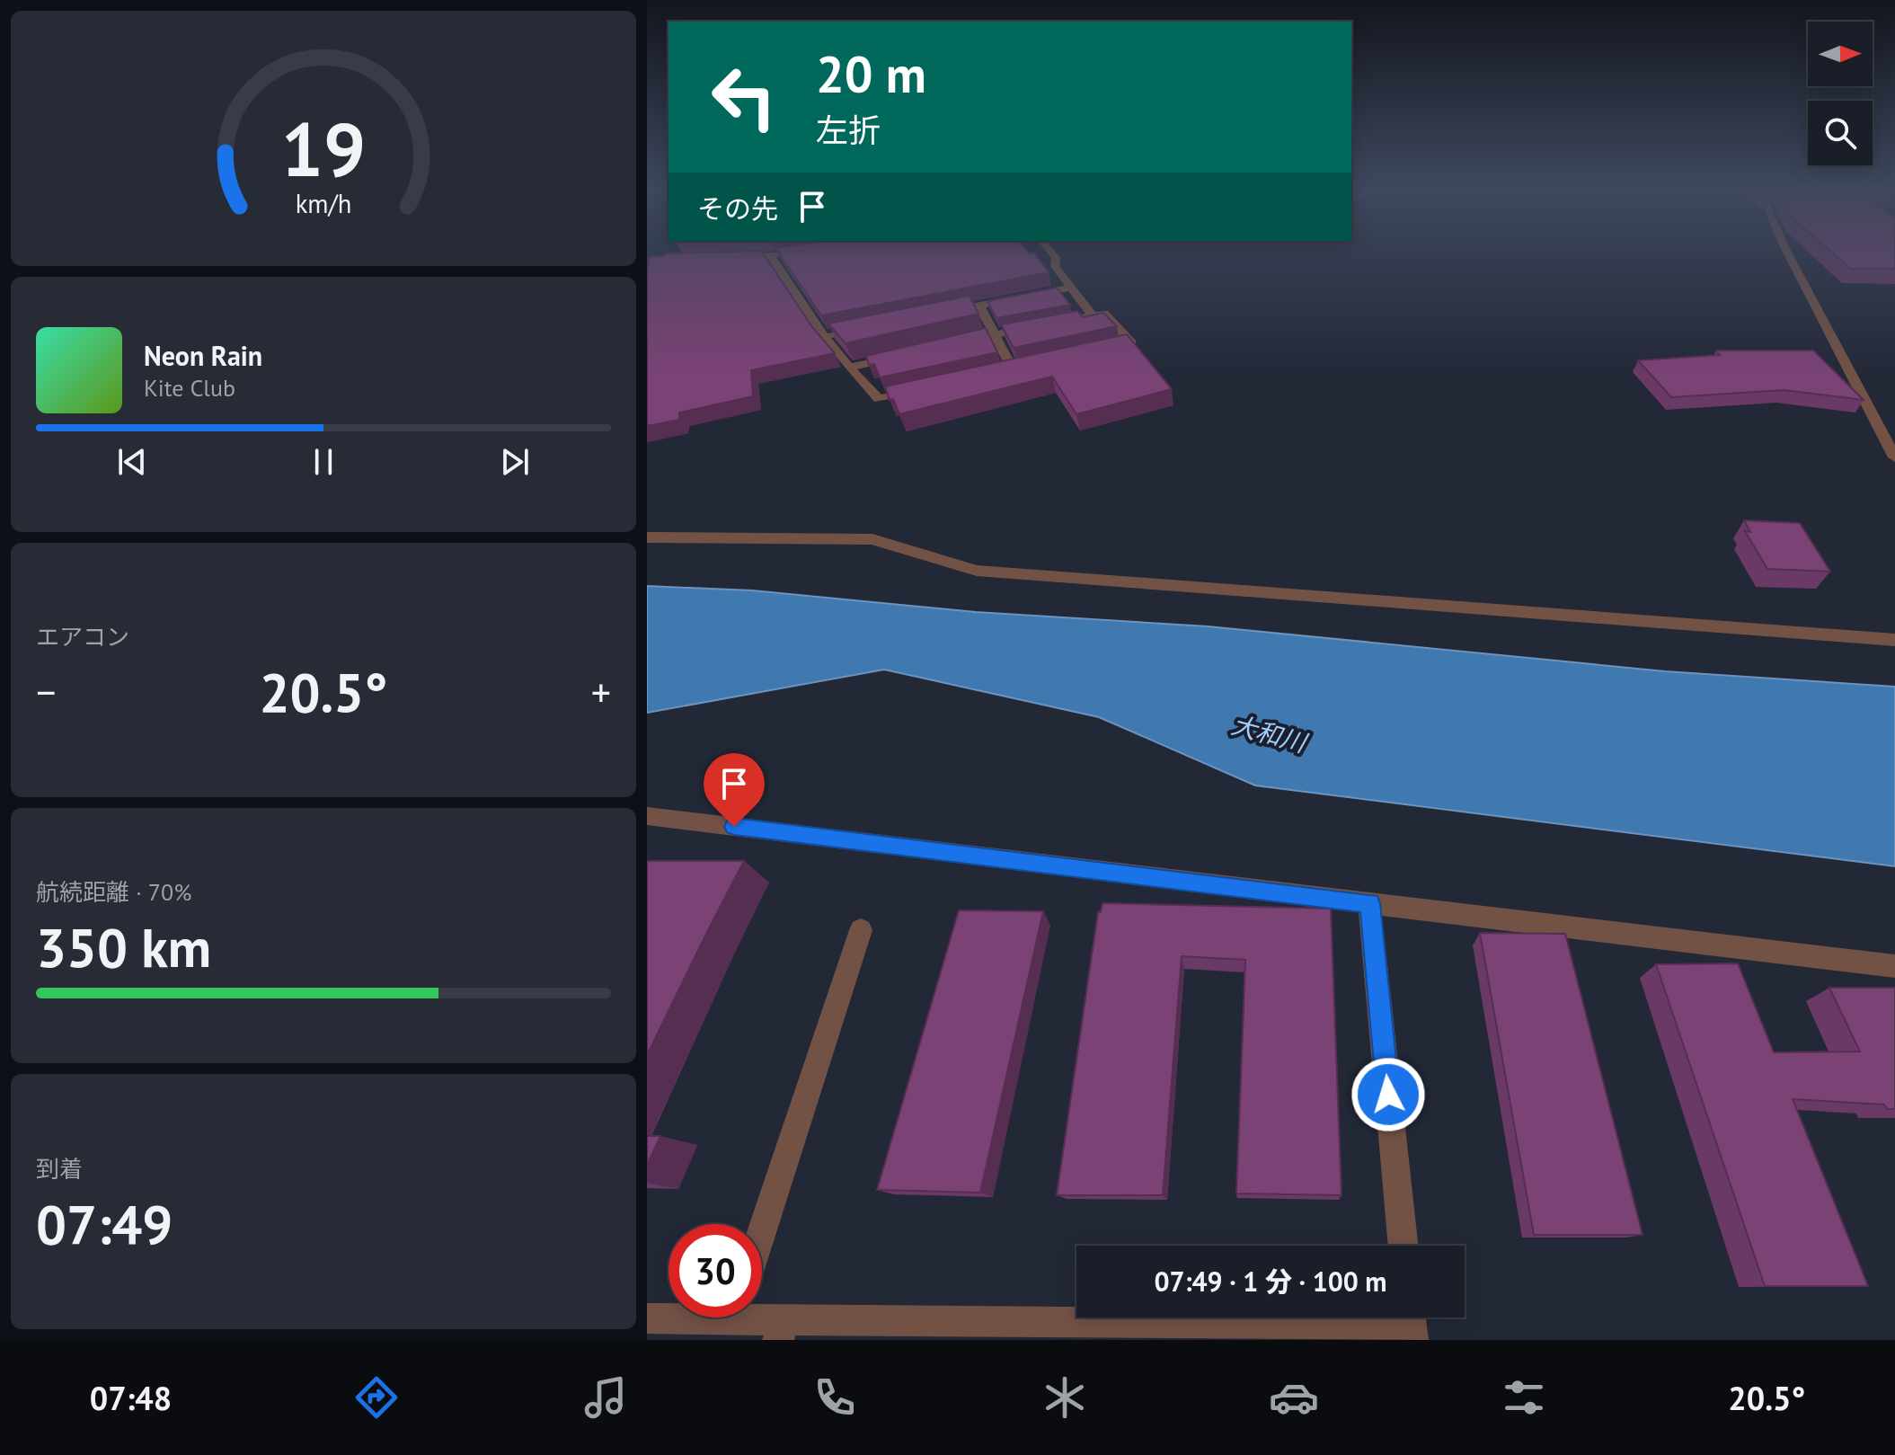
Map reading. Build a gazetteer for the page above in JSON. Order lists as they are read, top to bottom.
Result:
{
  "water": ["大和川"],
  "north": "right",
  "page": {
    "turn": ["20 m", "左折"],
    "then": "その先",
    "song": ["Neon Rain", "Kite Club"],
    "tile": [
      "エアコン",
      ["航続距離 · 70%", "350 km"],
      ["到着", "07:49"]
    ],
    "heat": ["−", "20.5°", "+"],
    "limit": "30",
    "trip": "07:49 · 1 分 · 100 m",
    "tabs": ["07:48", "20.5°"],
    "gauge": ["19", "km/h"]
  }
}
